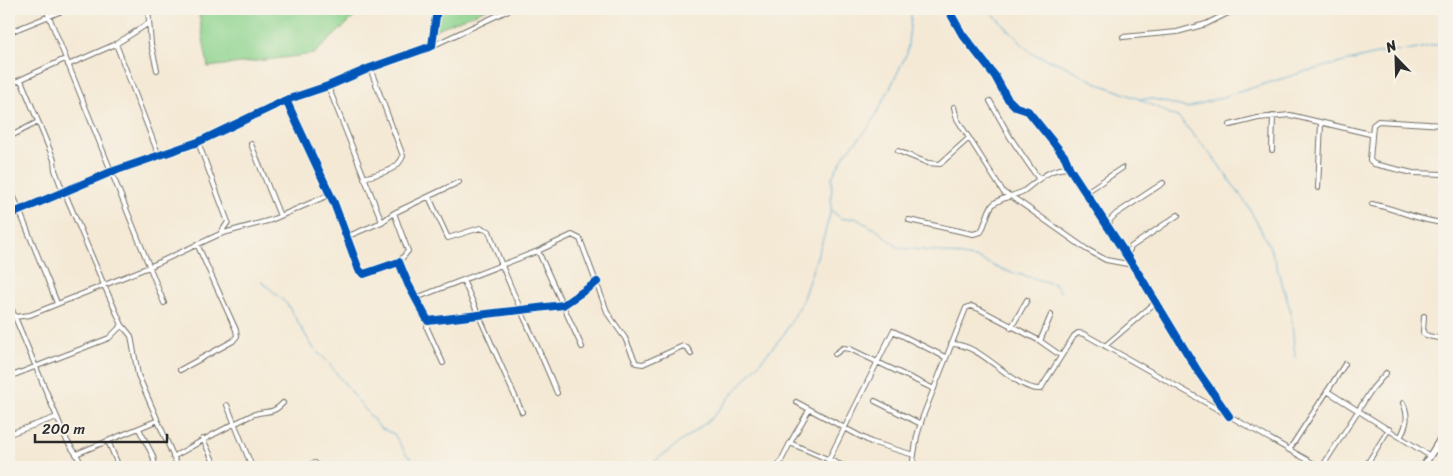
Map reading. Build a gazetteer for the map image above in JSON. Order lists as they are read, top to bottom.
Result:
{
  "scale_bar": "200 m",
  "north": "top left"
}
